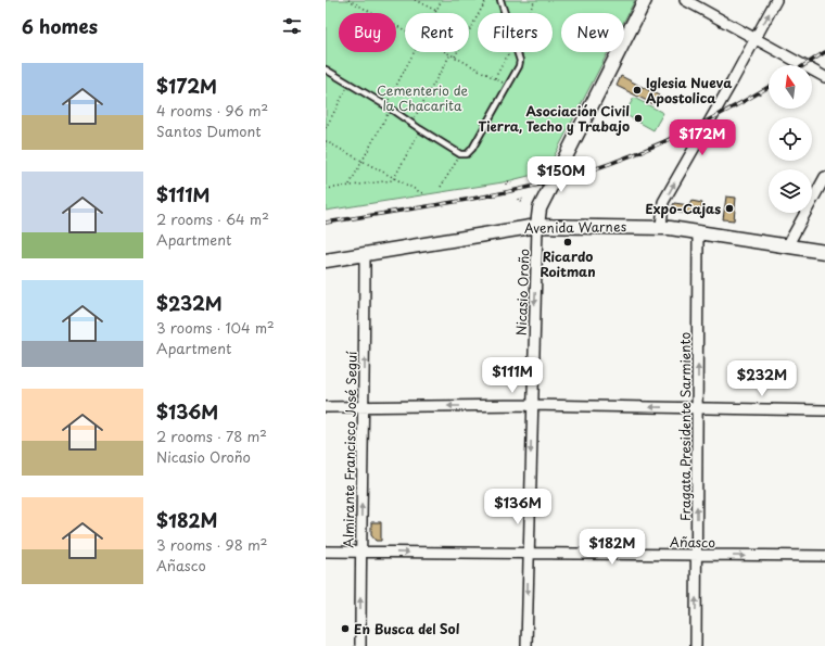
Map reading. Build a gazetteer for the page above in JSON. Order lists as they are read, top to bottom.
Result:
{
  "streets": {
    "main road": ["Avenida Warnes"],
    "street": [
      "Nicasio Oroño",
      "Fragata Presidente Sarmiento",
      "Almirante Francisco José Seguí",
      "Añasco"
    ]
  },
  "crossings": [
    ["Avenida Warnes", "Nicasio Oroño"],
    ["Avenida Warnes", "Fragata Presidente Sarmiento"],
    ["Avenida Warnes", "Almirante Francisco José Seguí"],
    ["Nicasio Oroño", "Añasco"],
    ["Fragata Presidente Sarmiento", "Añasco"],
    ["Almirante Francisco José Seguí", "Añasco"]
  ],
  "one_way": [
    "Nicasio Oroño",
    "Fragata Presidente Sarmiento",
    "Almirante Francisco José Seguí",
    "Añasco"
  ],
  "parks": ["Cementerio de la Chacarita"],
  "places": [
    "Iglesia Nueva Apostolica",
    "Asociación Civil Tierra, Techo y Trabajo",
    "Expo-Cajas",
    "Ricardo Roitman",
    "En Busca del Sol"
  ],
  "north": "top",
  "page": {
    "heading": "6 homes",
    "chip": [
      "Buy",
      "Rent",
      "Filters",
      "New"
    ],
    "list": [
      {
        "name": "$172M",
        "note": "4 rooms · 96 m² · Santos Dumont"
      },
      {
        "name": "$111M",
        "note": "2 rooms · 64 m² · Apartment"
      },
      {
        "name": "$232M",
        "note": "3 rooms · 104 m² · Apartment"
      },
      {
        "name": "$136M",
        "note": "2 rooms · 78 m² · Nicasio Oroño"
      },
      {
        "name": "$182M",
        "note": "3 rooms · 98 m² · Añasco"
      }
    ],
    "price": [
      "$172M",
      "$150M",
      "$111M",
      "$232M",
      "$136M",
      "$182M"
    ]
  }
}
